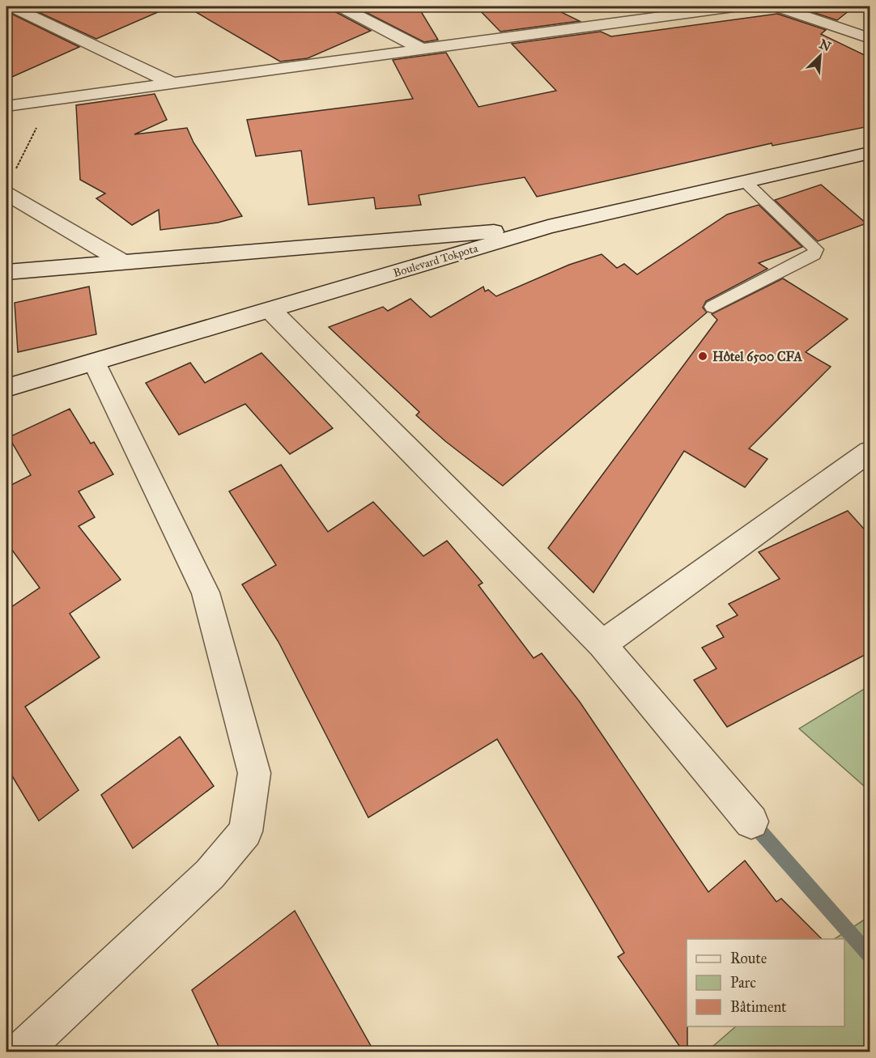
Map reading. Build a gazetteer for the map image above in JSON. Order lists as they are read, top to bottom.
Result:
{
  "streets": {
    "street": ["Boulevard Tokpota"]
  },
  "places": ["Hôtel 6500 CFA"],
  "legend": ["Route", "Parc", "Bâtiment"],
  "north": "top right"
}
